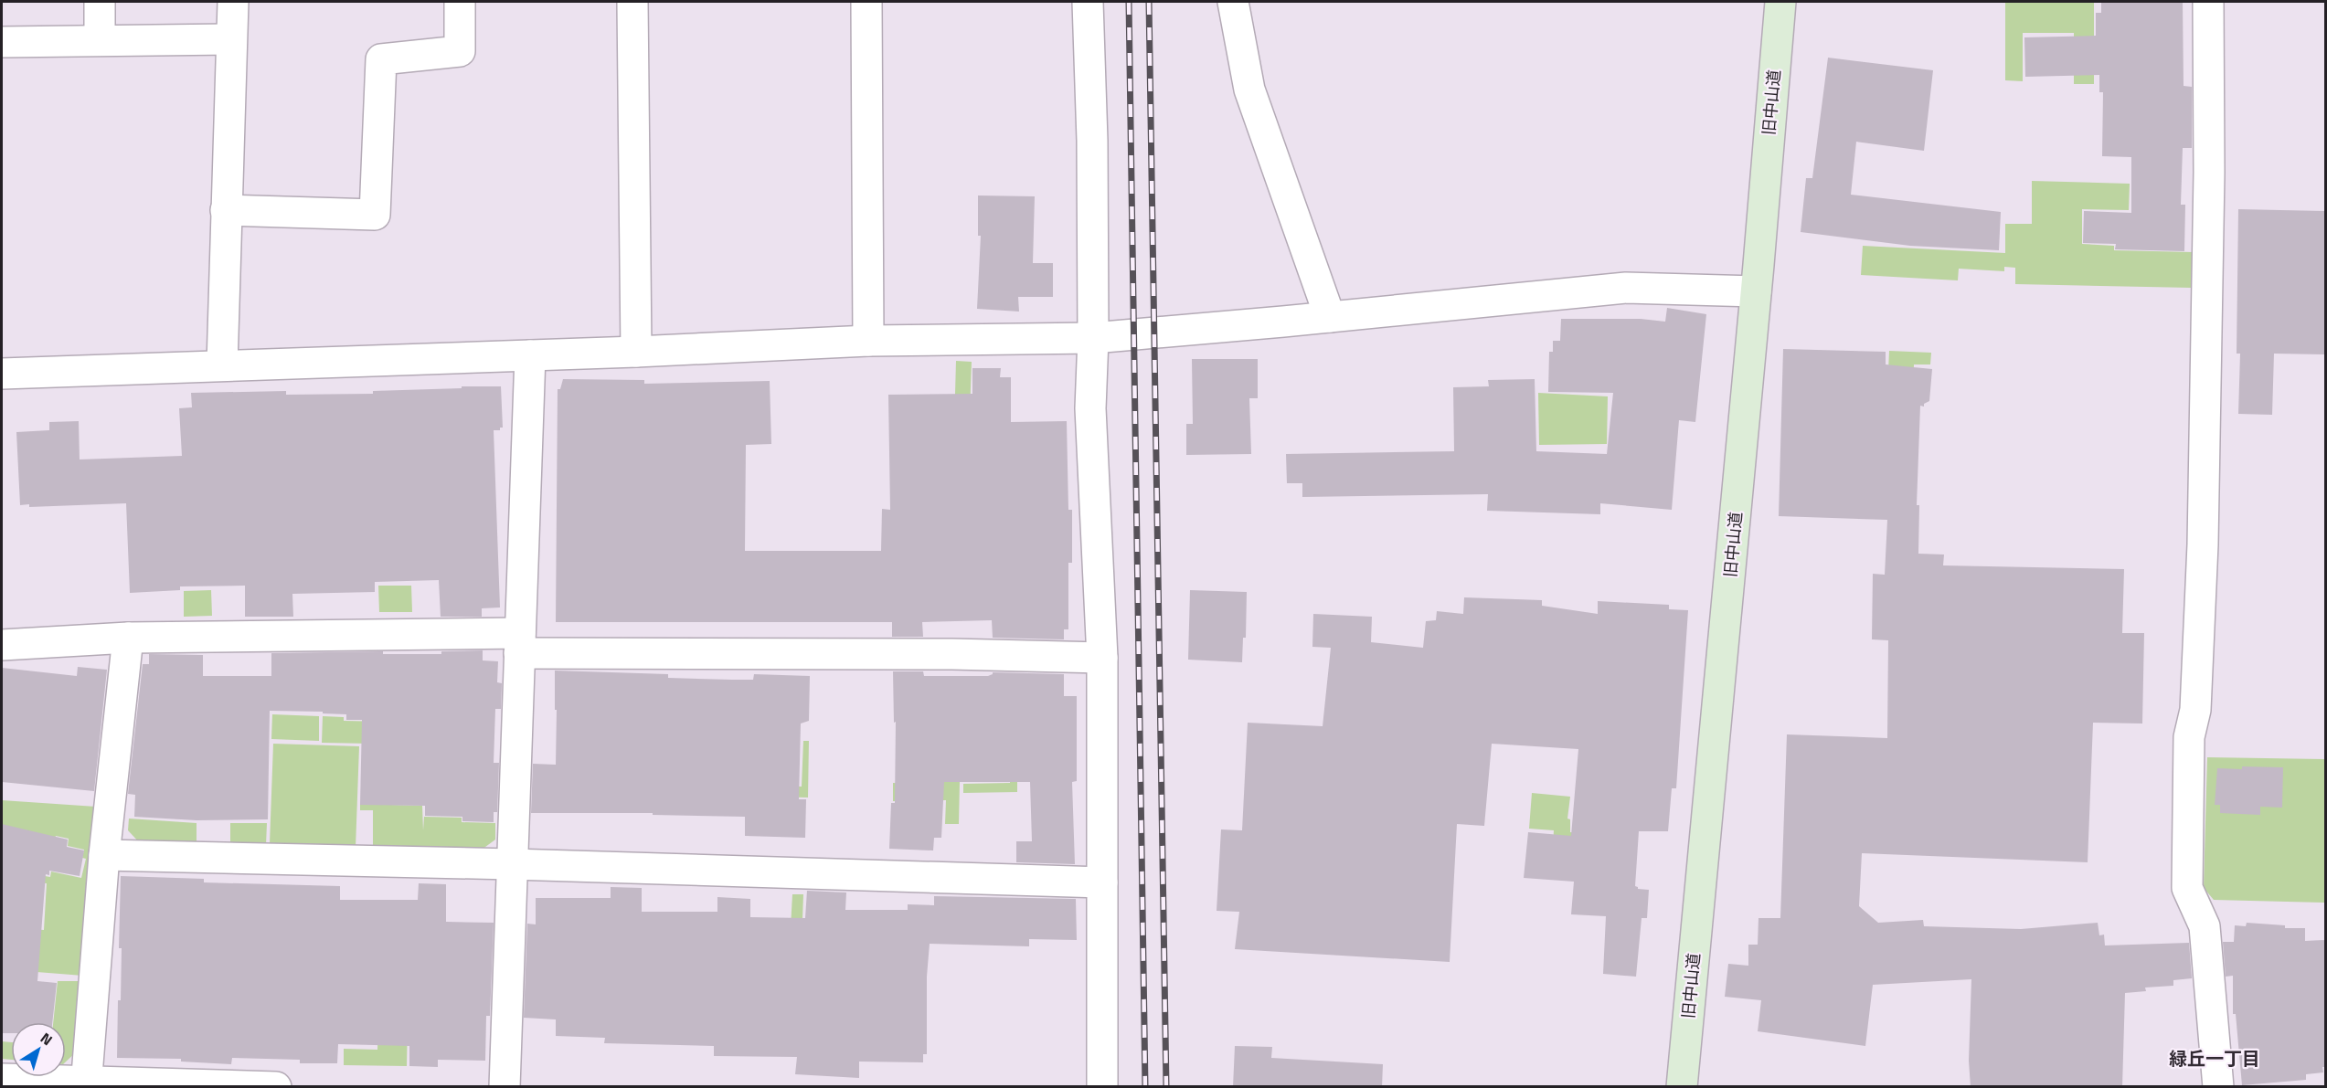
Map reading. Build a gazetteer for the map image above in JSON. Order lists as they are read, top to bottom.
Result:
{
  "streets": {
    "main road": ["旧中山道"]
  },
  "districts": ["緑丘一丁目"],
  "north": "top right"
}
